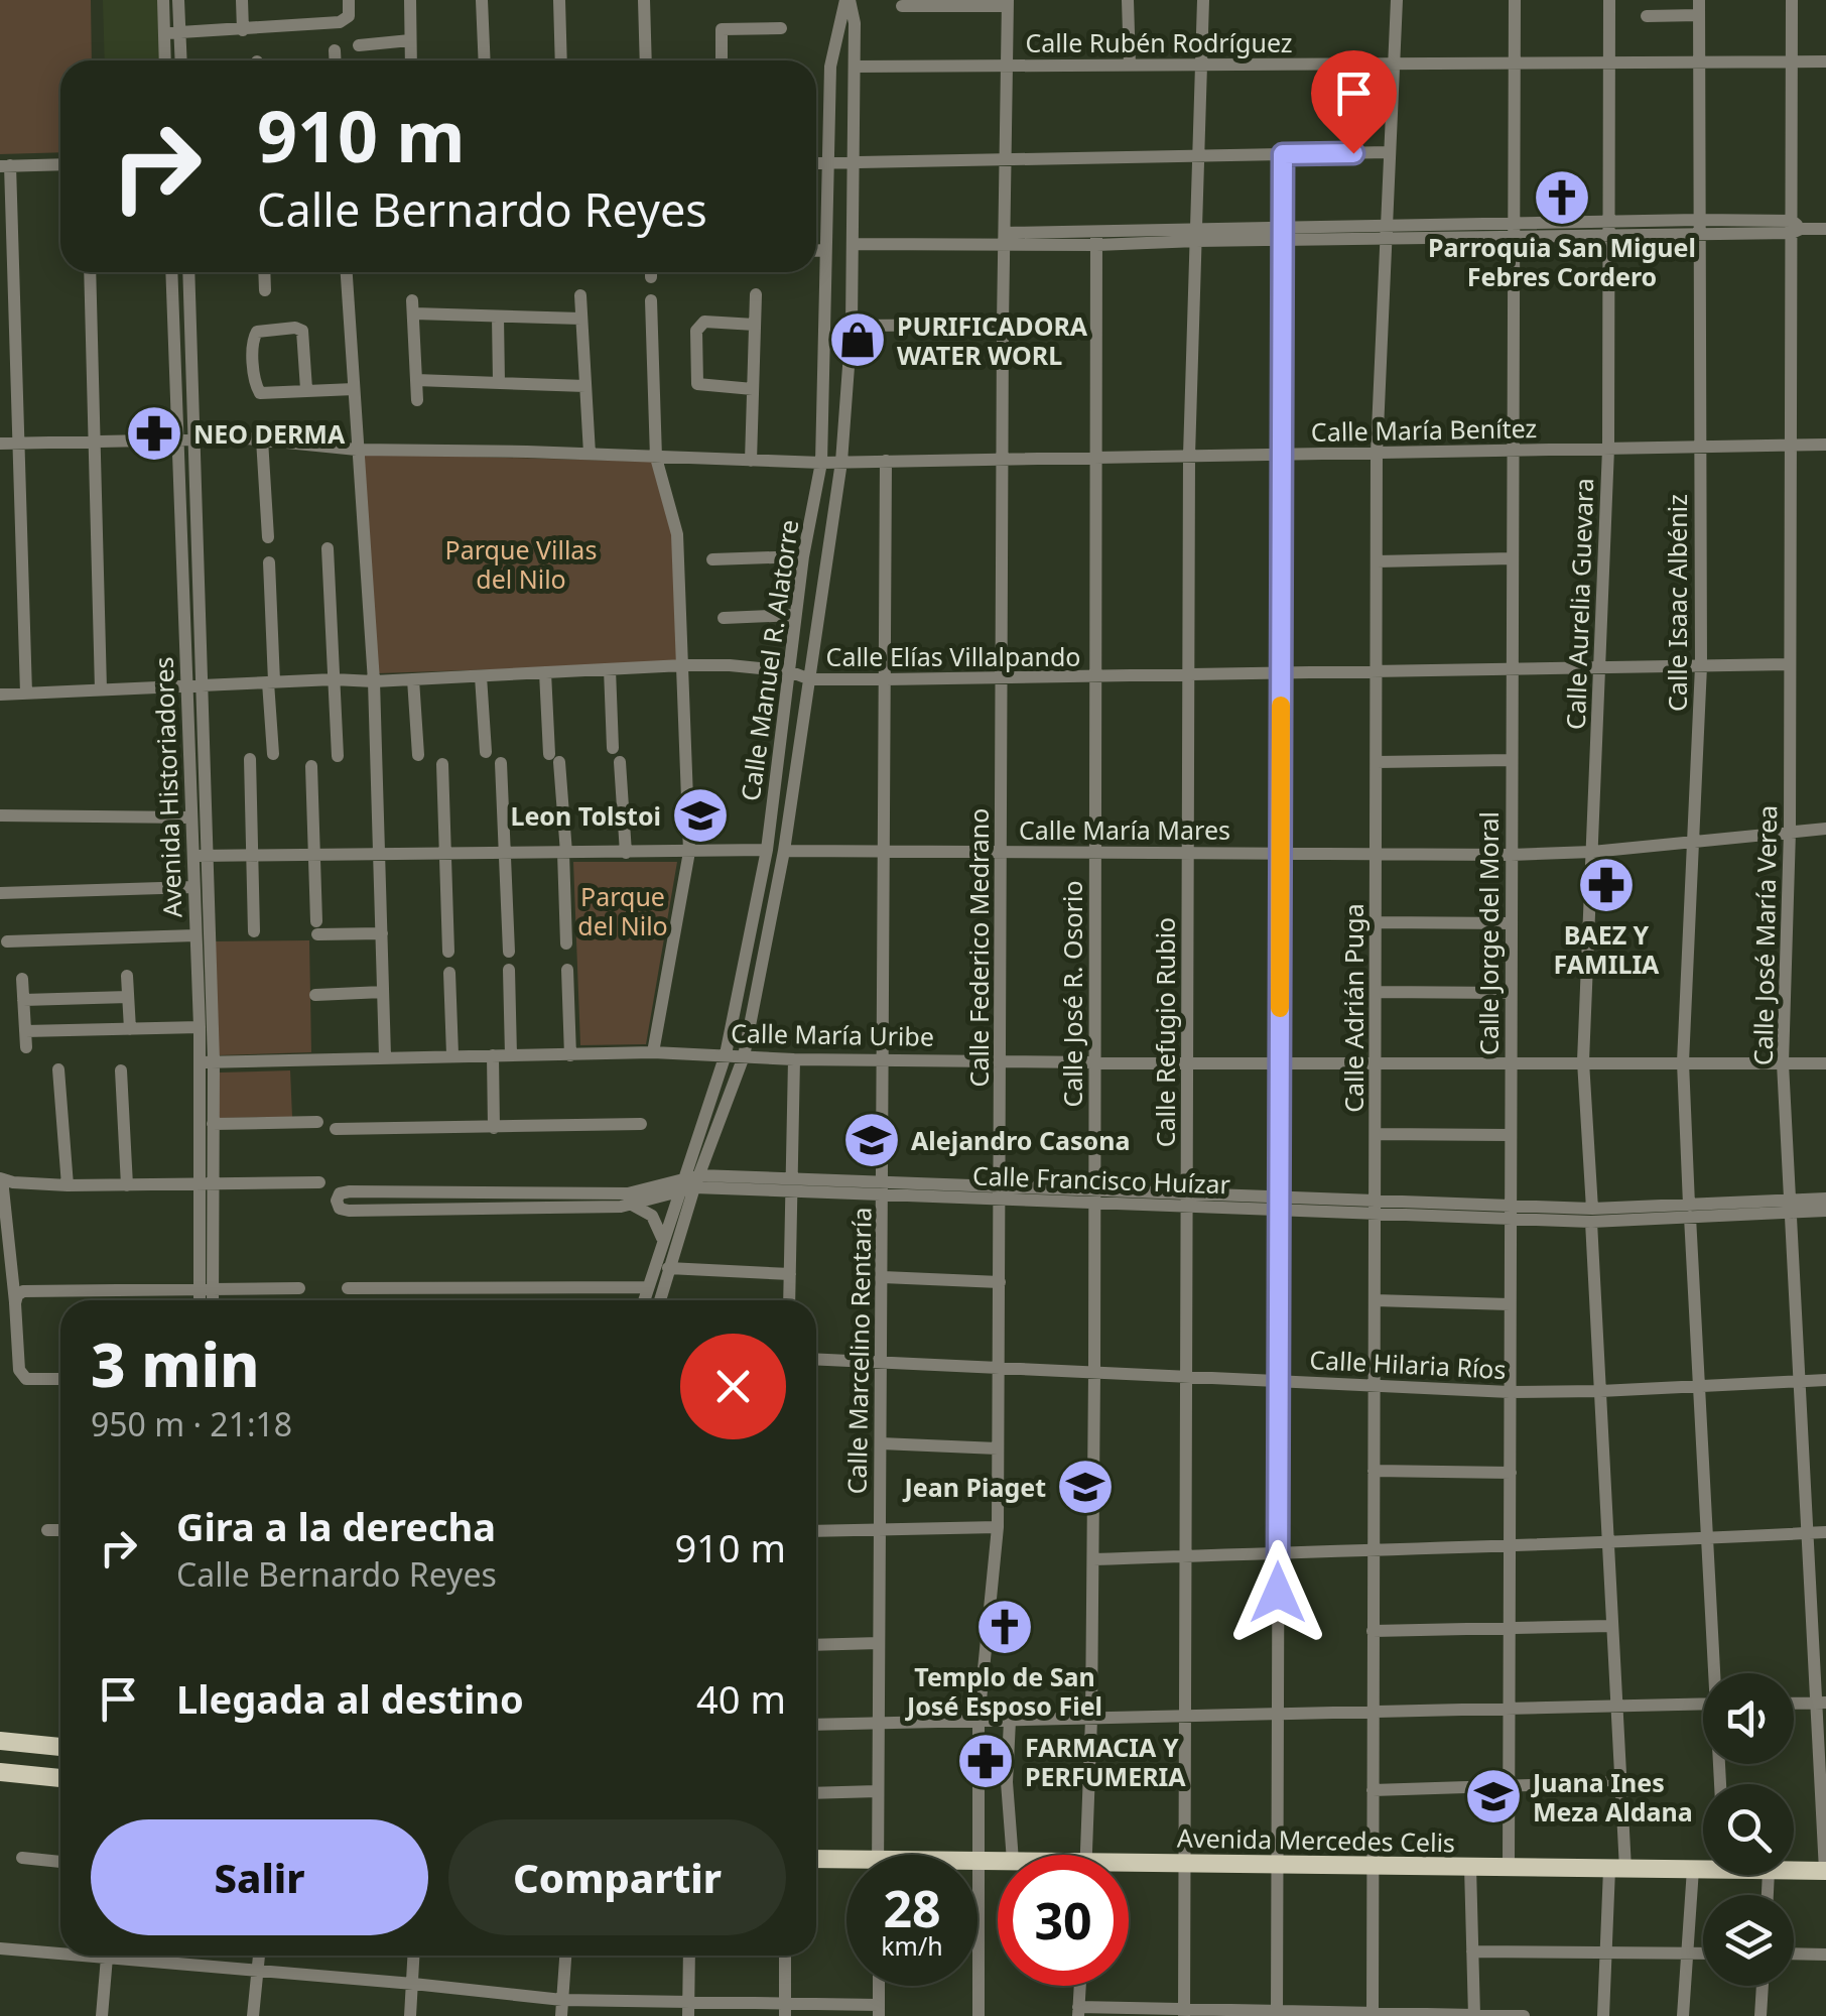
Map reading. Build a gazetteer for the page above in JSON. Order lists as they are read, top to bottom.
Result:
{
  "streets": {
    "main road": ["Avenida Mercedes Celis"],
    "street": [
      "Calle Rubén Rodríguez",
      "Calle María Benítez",
      "Calle Isaac Albéniz",
      "Calle Aurelia Guevara",
      "Calle Elías Villalpando",
      "Calle Manuel R. Alatorre",
      "Avenida Historiadores",
      "Calle María Mares",
      "Calle Jorge del Moral",
      "Calle José María Verea",
      "Calle Federico Medrano",
      "Calle José R. Osorio",
      "Calle Adrián Puga",
      "Calle Refugio Rubio",
      "Calle María Uribe",
      "Calle Francisco Huízar",
      "Calle Marcelino Rentaría",
      "Calle Hilaria Ríos"
    ]
  },
  "crossings": [
    ["Calle Rubén Rodríguez", "Calle Isaac Albéniz"],
    ["Calle Rubén Rodríguez", "Calle Aurelia Guevara"],
    ["Calle Rubén Rodríguez", "Calle Manuel R. Alatorre"],
    ["Calle Rubén Rodríguez", "Calle Jorge del Moral"],
    ["Calle Rubén Rodríguez", "Calle José María Verea"],
    ["Calle Rubén Rodríguez", "Calle Federico Medrano"],
    ["Calle Rubén Rodríguez", "Calle Adrián Puga"],
    ["Calle Rubén Rodríguez", "Calle Refugio Rubio"],
    ["Calle María Benítez", "Calle Isaac Albéniz"],
    ["Calle María Benítez", "Calle Aurelia Guevara"],
    ["Calle María Benítez", "Calle Manuel R. Alatorre"],
    ["Calle María Benítez", "Avenida Historiadores"],
    ["Calle María Benítez", "Calle Jorge del Moral"],
    ["Calle María Benítez", "Calle José María Verea"],
    ["Calle María Benítez", "Calle Federico Medrano"],
    ["Calle María Benítez", "Calle José R. Osorio"],
    ["Calle María Benítez", "Calle Adrián Puga"],
    ["Calle María Benítez", "Calle Refugio Rubio"],
    ["Calle María Benítez", "Calle Marcelino Rentaría"],
    ["Calle Isaac Albéniz", "Calle Elías Villalpando"],
    ["Calle Isaac Albéniz", "Calle María Mares"],
    ["Calle Isaac Albéniz", "Calle María Uribe"],
    ["Calle Isaac Albéniz", "Calle Francisco Huízar"],
    ["Calle Isaac Albéniz", "Calle Hilaria Ríos"],
    ["Calle Aurelia Guevara", "Calle Elías Villalpando"],
    ["Calle Aurelia Guevara", "Calle María Mares"],
    ["Calle Aurelia Guevara", "Calle María Uribe"],
    ["Calle Aurelia Guevara", "Calle Francisco Huízar"],
    ["Calle Aurelia Guevara", "Calle Hilaria Ríos"],
    ["Calle Aurelia Guevara", "Avenida Mercedes Celis"],
    ["Calle Elías Villalpando", "Calle Manuel R. Alatorre"],
    ["Calle Elías Villalpando", "Avenida Historiadores"],
    ["Calle Elías Villalpando", "Calle Jorge del Moral"],
    ["Calle Elías Villalpando", "Calle José María Verea"],
    ["Calle Elías Villalpando", "Calle Federico Medrano"],
    ["Calle Elías Villalpando", "Calle José R. Osorio"],
    ["Calle Elías Villalpando", "Calle Adrián Puga"],
    ["Calle Elías Villalpando", "Calle Refugio Rubio"],
    ["Calle Elías Villalpando", "Calle Marcelino Rentaría"],
    ["Calle Manuel R. Alatorre", "Calle María Mares"],
    ["Calle Manuel R. Alatorre", "Calle María Uribe"],
    ["Calle Manuel R. Alatorre", "Calle Francisco Huízar"],
    ["Avenida Historiadores", "Calle María Uribe"],
    ["Calle María Mares", "Calle Jorge del Moral"],
    ["Calle María Mares", "Calle José María Verea"],
    ["Calle María Mares", "Calle Federico Medrano"],
    ["Calle María Mares", "Calle José R. Osorio"],
    ["Calle María Mares", "Calle Adrián Puga"],
    ["Calle María Mares", "Calle Refugio Rubio"],
    ["Calle María Mares", "Calle Marcelino Rentaría"],
    ["Calle Jorge del Moral", "Calle María Uribe"],
    ["Calle Jorge del Moral", "Calle Francisco Huízar"],
    ["Calle Jorge del Moral", "Calle Hilaria Ríos"],
    ["Calle Jorge del Moral", "Avenida Mercedes Celis"],
    ["Calle José María Verea", "Calle María Uribe"],
    ["Calle José María Verea", "Calle Francisco Huízar"],
    ["Calle José María Verea", "Calle Hilaria Ríos"],
    ["Calle José María Verea", "Avenida Mercedes Celis"],
    ["Calle Federico Medrano", "Calle María Uribe"],
    ["Calle Federico Medrano", "Calle Francisco Huízar"],
    ["Calle Federico Medrano", "Calle Hilaria Ríos"],
    ["Calle Federico Medrano", "Avenida Mercedes Celis"],
    ["Calle José R. Osorio", "Calle María Uribe"],
    ["Calle José R. Osorio", "Calle Francisco Huízar"],
    ["Calle José R. Osorio", "Calle Hilaria Ríos"],
    ["Calle Adrián Puga", "Calle María Uribe"],
    ["Calle Adrián Puga", "Calle Francisco Huízar"],
    ["Calle Adrián Puga", "Calle Hilaria Ríos"],
    ["Calle Adrián Puga", "Avenida Mercedes Celis"],
    ["Calle Refugio Rubio", "Calle María Uribe"],
    ["Calle Refugio Rubio", "Calle Francisco Huízar"],
    ["Calle Refugio Rubio", "Calle Hilaria Ríos"],
    ["Calle Refugio Rubio", "Avenida Mercedes Celis"],
    ["Calle María Uribe", "Calle Marcelino Rentaría"],
    ["Calle Francisco Huízar", "Calle Marcelino Rentaría"],
    ["Calle Marcelino Rentaría", "Calle Hilaria Ríos"]
  ],
  "parks": ["Parque Villas del Nilo", "Parque del Nilo"],
  "places": {
    "church": ["Parroquia San Miguel Febres Cordero", "Templo de San José Esposo Fiel"],
    "shop": ["PURIFICADORA WATER WORL"],
    "pharmacy": ["NEO DERMA", "BAEZ Y FAMILIA", "FARMACIA Y PERFUMERIA"],
    "school or university": [
      "Leon Tolstoi",
      "Alejandro Casona",
      "Jean Piaget",
      "Juana Ines Meza Aldana"
    ]
  },
  "page": {
    "turn": ["910 m", "Calle Bernardo Reyes"],
    "heading": ["3 min", "950 m · 21:18"],
    "list": [
      {
        "name": "Gira a la derecha",
        "note": "Calle Bernardo Reyes",
        "value": "910 m"
      },
      {
        "name": "Llegada al destino",
        "value": "40 m"
      }
    ],
    "buttons": ["Salir", "Compartir"],
    "speed": "28 km/h",
    "limit": "30"
  }
}
